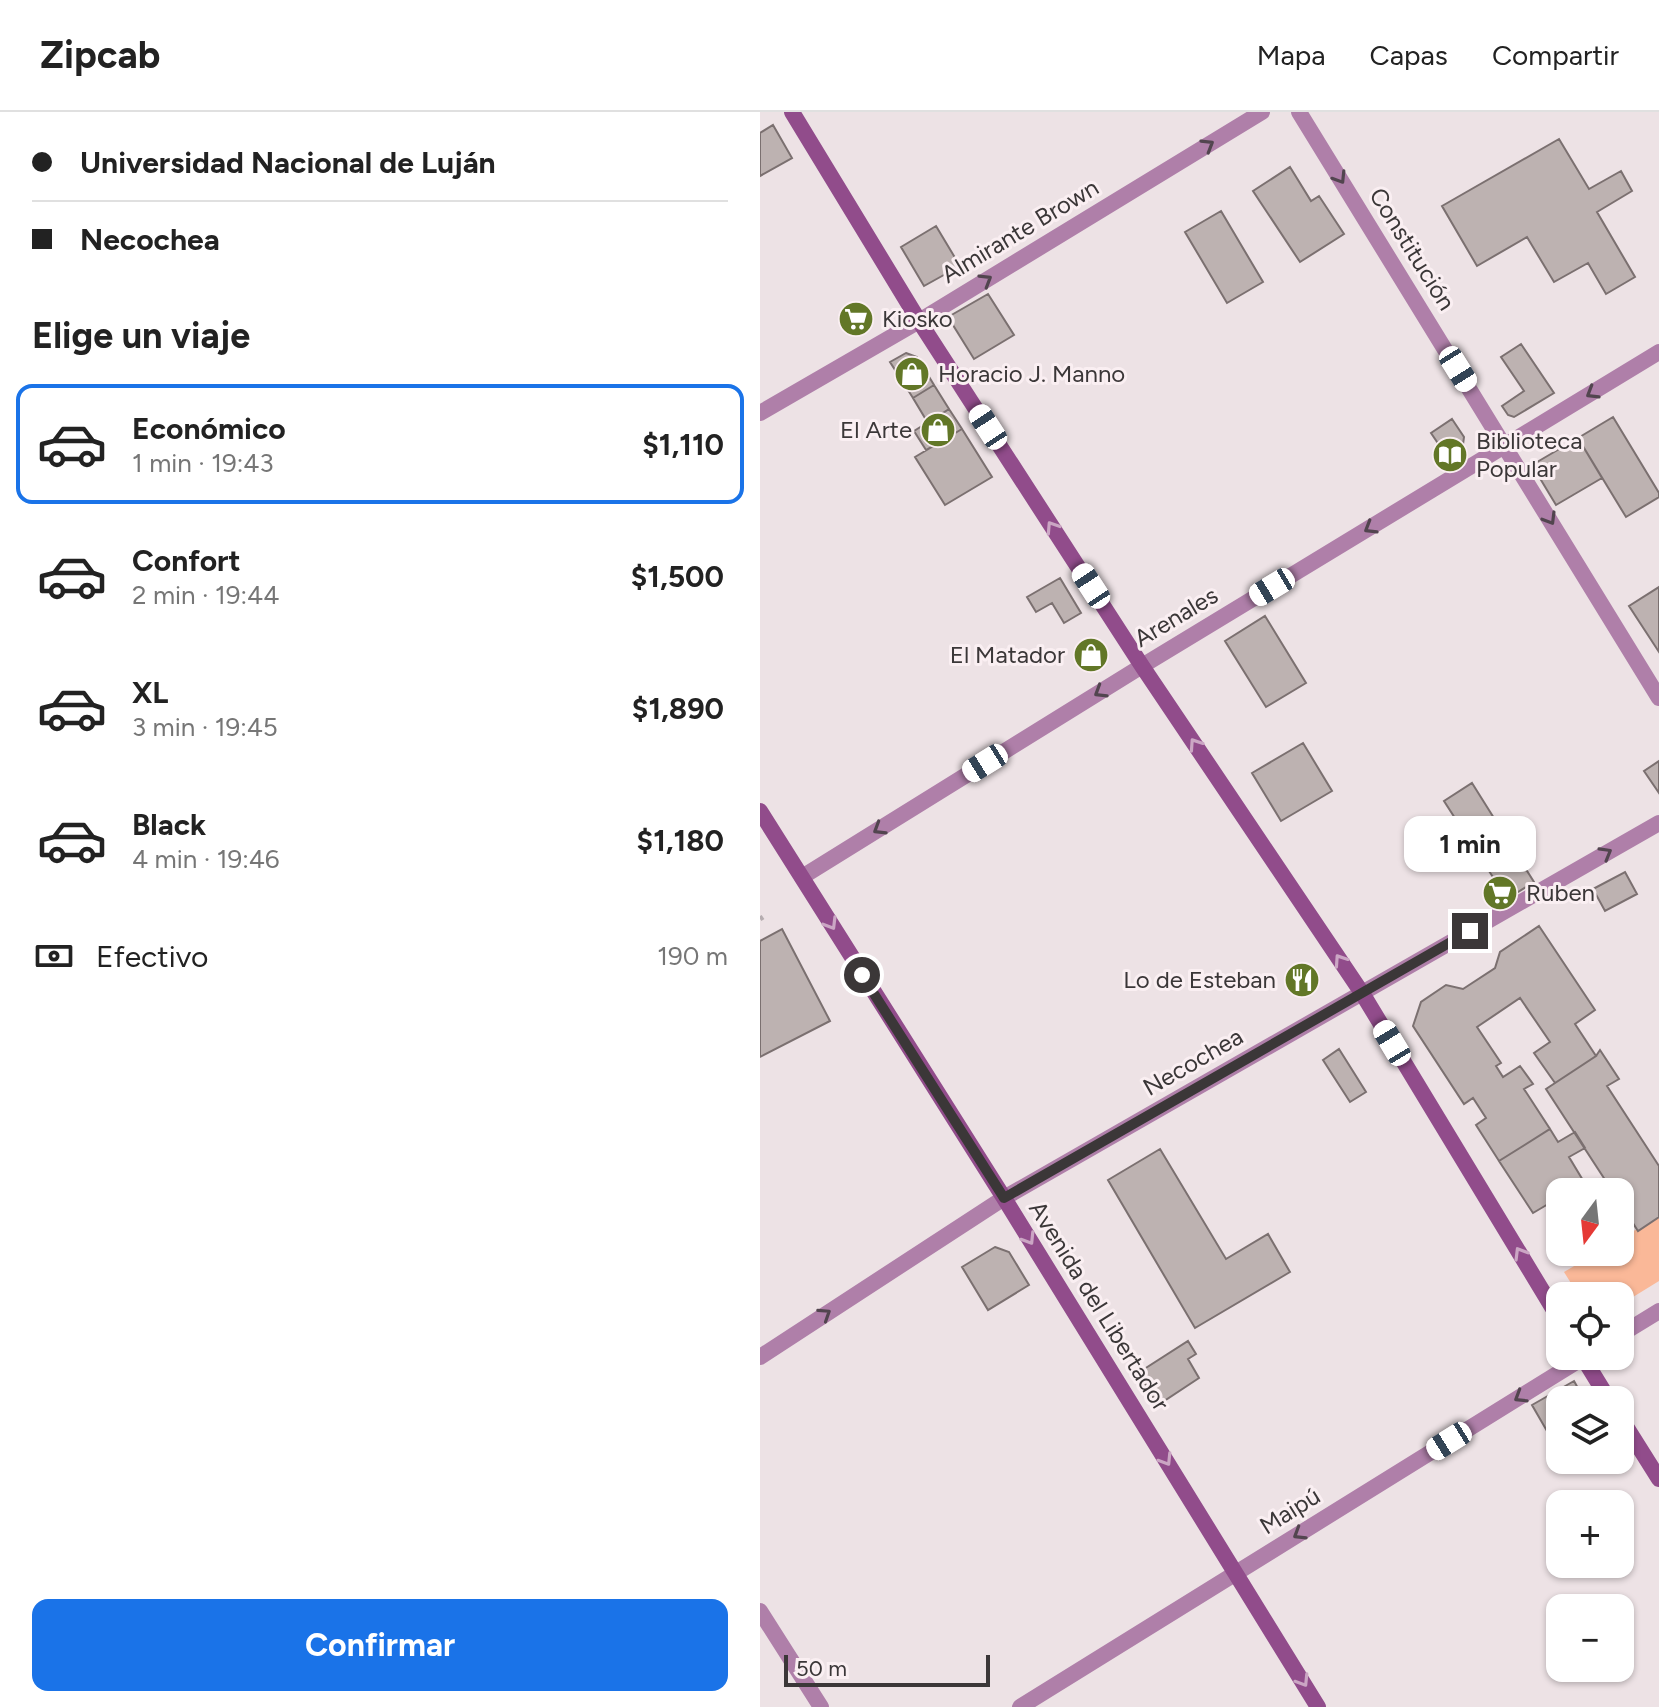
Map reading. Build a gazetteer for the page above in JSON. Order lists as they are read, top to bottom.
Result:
{
  "streets": {
    "main road": ["Avenida del Libertador"],
    "street": [
      "Almirante Brown",
      "Constitución",
      "Arenales",
      "Necochea",
      "Maipú"
    ]
  },
  "crossings": [
    ["Constitución", "Arenales"],
    ["Arenales", "Avenida del Libertador"],
    ["Necochea", "Avenida del Libertador"],
    ["Avenida del Libertador", "Maipú"]
  ],
  "one_way": [
    "Almirante Brown",
    "Constitución",
    "Arenales",
    "Necochea",
    "Avenida del Libertador",
    "Maipú"
  ],
  "places": {
    "supermarket": ["Kiosko", "Ruben"],
    "shop": ["Horacio J. Manno", "El Arte", "El Matador"],
    "library": ["Biblioteca Popular"],
    "restaurant": ["Lo de Esteban"]
  },
  "scale_bar": "50 m",
  "north": "bottom",
  "page": {
    "header": "Zipcab",
    "nav": ["Mapa", "Capas", "Compartir"],
    "banner": ["Universidad Nacional de Luján", "Necochea"],
    "heading": "Elige un viaje",
    "list": [
      {
        "name": "Económico",
        "note": "1 min · 19:43",
        "value": "$1,110"
      },
      {
        "name": "Confort",
        "note": "2 min · 19:44",
        "value": "$1,500"
      },
      {
        "name": "XL",
        "note": "3 min · 19:45",
        "value": "$1,890"
      },
      {
        "name": "Black",
        "note": "4 min · 19:46",
        "value": "$1,180"
      }
    ],
    "bubble": "1 min",
    "pay": ["Efectivo", "190 m"],
    "map_buttons": ["+", "−"],
    "buttons": "Confirmar",
    "scale": "50 m"
  }
}
